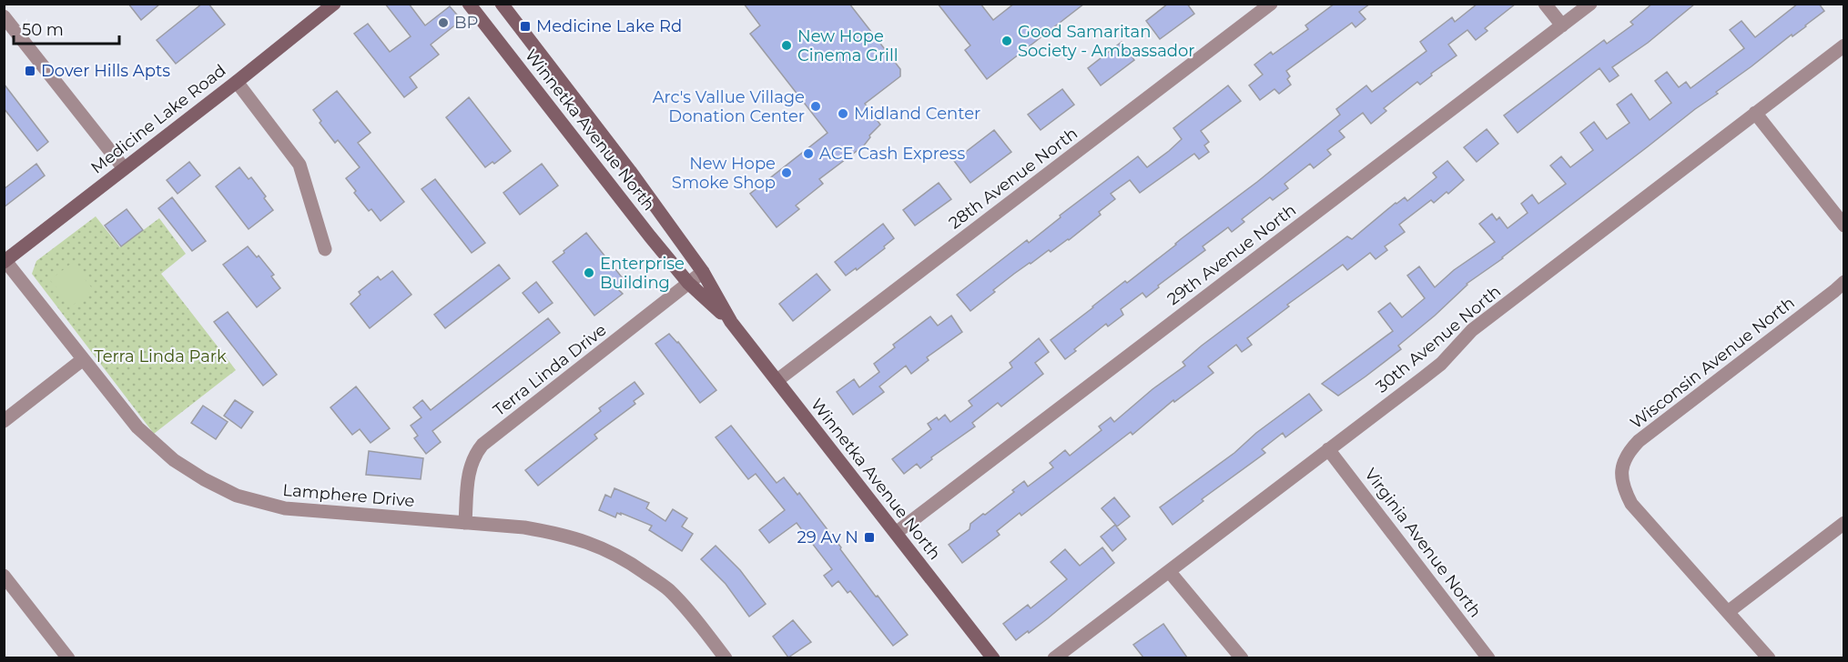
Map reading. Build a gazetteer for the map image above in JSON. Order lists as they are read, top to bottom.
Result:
{
  "streets": {
    "main road": ["Medicine Lake Road", "Winnetka Avenue North"],
    "street": [
      "28th Avenue North",
      "29th Avenue North",
      "30th Avenue North",
      "Wisconsin Avenue North",
      "Terra Linda Drive",
      "Lamphere Drive",
      "Virginia Avenue North"
    ]
  },
  "crossings": [
    ["Medicine Lake Road", "Lamphere Drive"],
    ["Winnetka Avenue North", "28th Avenue North"],
    ["Winnetka Avenue North", "29th Avenue North"],
    ["Winnetka Avenue North", "Terra Linda Drive"],
    ["30th Avenue North", "Virginia Avenue North"],
    ["Terra Linda Drive", "Lamphere Drive"]
  ],
  "parks": ["Terra Linda Park"],
  "places": {
    "other": [
      "BP",
      "Good Samaritan Society - Ambassador",
      "New Hope Cinema Grill",
      "Arc's Vallue Village Donation Center",
      "Midland Center",
      "ACE Cash Express",
      "New Hope Smoke Shop",
      "Enterprise Building"
    ],
    "transit": ["Medicine Lake Rd", "Dover Hills Apts", "29 Av N"]
  },
  "scale_bar": "50 m"
}
